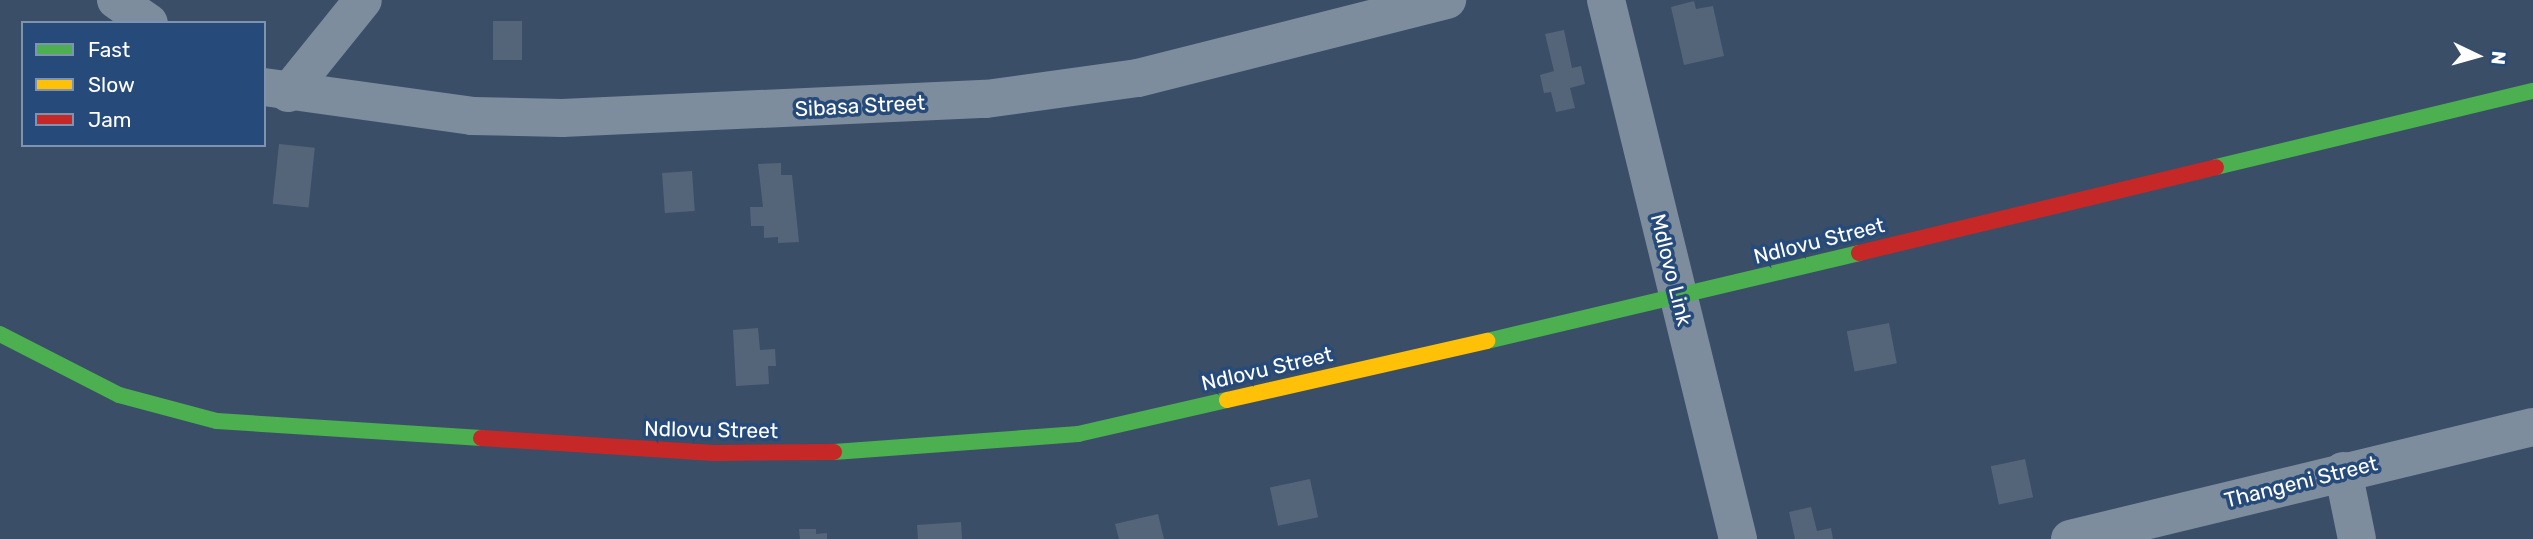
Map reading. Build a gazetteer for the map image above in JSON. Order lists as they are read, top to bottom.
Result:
{
  "streets": {
    "street": [
      "Sibasa Street",
      "Ndlovu Street",
      "Mdlovo Link",
      "Thangeni Street"
    ]
  },
  "crossings": [
    ["Ndlovu Street", "Mdlovo Link"]
  ],
  "legend": ["Fast", "Slow", "Jam"],
  "north": "right"
}
